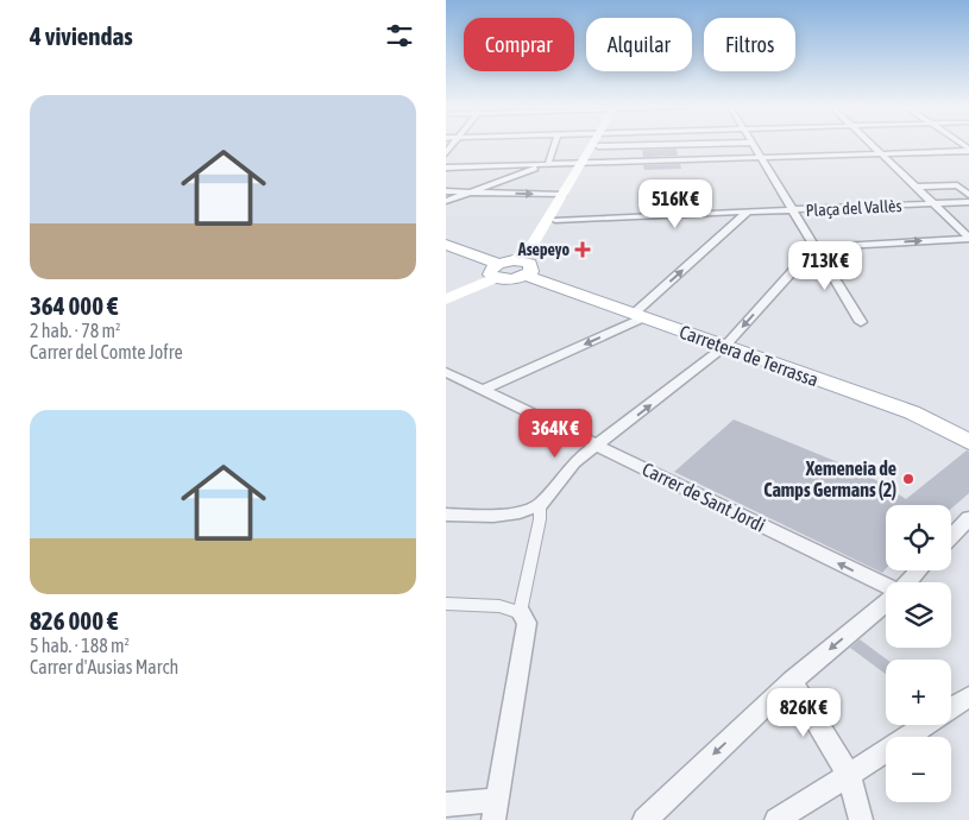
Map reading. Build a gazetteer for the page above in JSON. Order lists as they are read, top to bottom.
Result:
{
  "streets": {
    "main road": ["Carretera de Terrassa"],
    "street": ["Plaça del Vallès", "Carrer de Sant Jordi"]
  },
  "one_way": ["Carrer de Sant Jordi"],
  "places": {
    "health": ["Asepeyo"],
    "other": ["Xemeneia de Camps Germans (2)"]
  },
  "page": {
    "heading": "4 viviendas",
    "chip": ["Comprar", "Alquilar", "Filtros"],
    "list": [
      {
        "name": "364 000 €",
        "note": "2 hab. · 78 m² · Carrer del Comte Jofre"
      },
      {
        "name": "826 000 €",
        "note": "5 hab. · 188 m² · Carrer d'Ausias March"
      }
    ],
    "price": [
      "516K €",
      "713K €",
      "364K €",
      "826K €"
    ],
    "map_buttons": ["+", "−"]
  }
}
